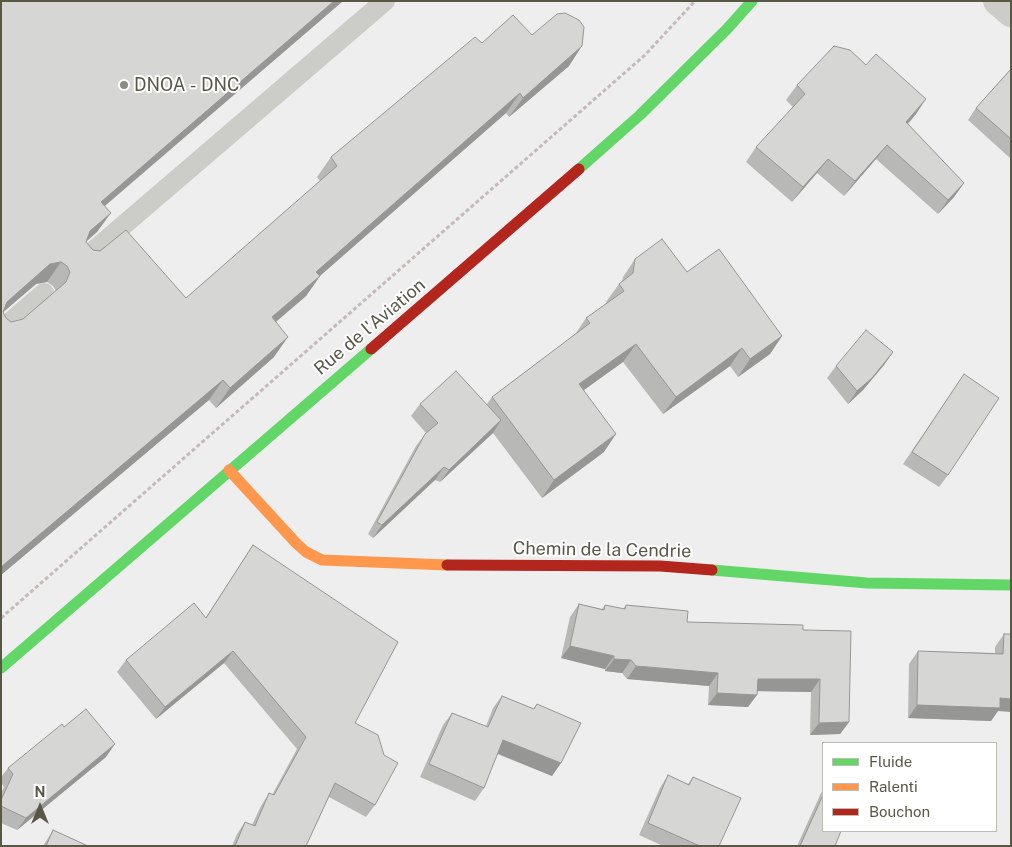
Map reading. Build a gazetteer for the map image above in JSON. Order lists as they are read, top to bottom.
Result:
{
  "streets": {
    "street": ["Rue de l'Aviation", "Chemin de la Cendrie"]
  },
  "crossings": [
    ["Rue de l'Aviation", "Chemin de la Cendrie"]
  ],
  "places": ["DNOA - DNC"],
  "legend": ["Fluide", "Ralenti", "Bouchon"],
  "north": "top"
}
